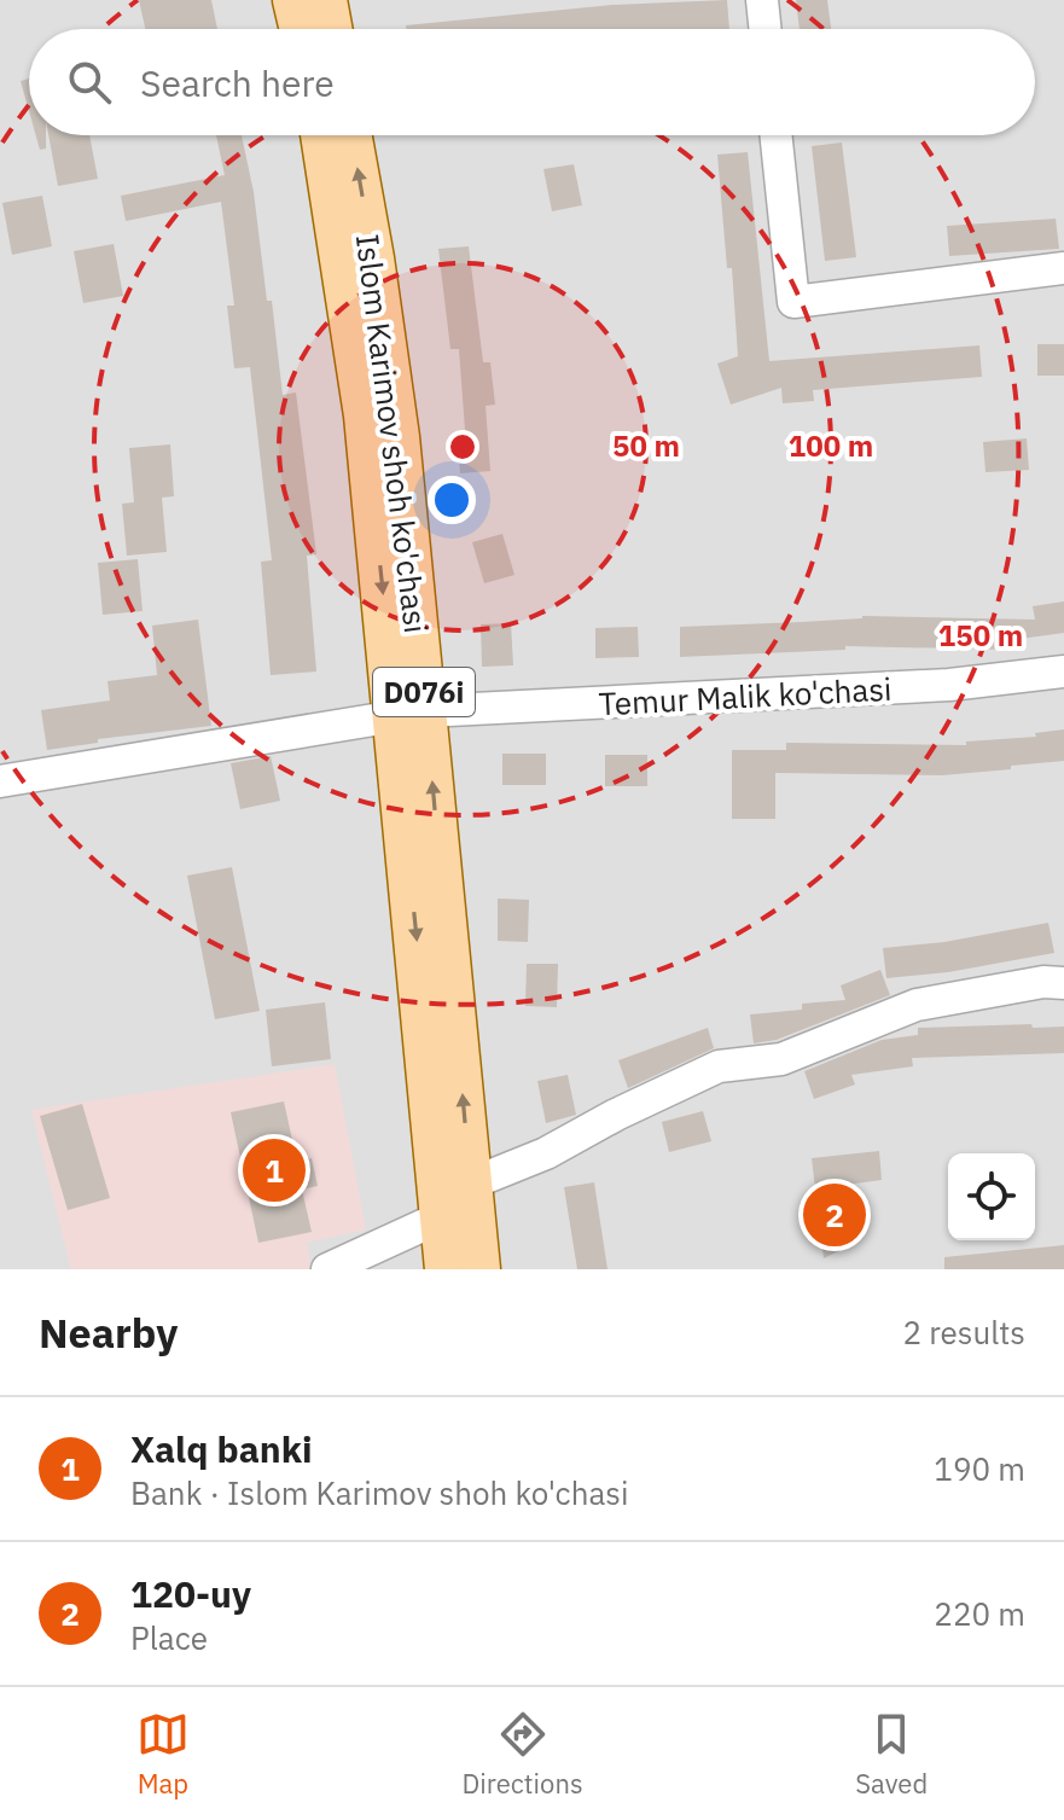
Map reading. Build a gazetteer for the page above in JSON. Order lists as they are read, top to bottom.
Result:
{
  "streets": {
    "main road": ["Islom Karimov shoh ko'chasi", "D076i"],
    "street": ["Temur Malik ko'chasi"]
  },
  "crossings": [
    ["Islom Karimov shoh ko'chasi", "Temur Malik ko'chasi"]
  ],
  "page": {
    "search": "Search here",
    "pins": ["1", "2"],
    "heading": ["Nearby", "2 results"],
    "list": [
      {
        "mark": "1",
        "name": "Xalq banki",
        "note": "Bank · Islom Karimov shoh ko'chasi",
        "value": "190 m"
      },
      {
        "mark": "2",
        "name": "120-uy",
        "note": "Place",
        "value": "220 m"
      }
    ],
    "nav": ["Map", "Directions", "Saved"]
  },
  "rings": ["50 m", "100 m", "150 m"]
}
